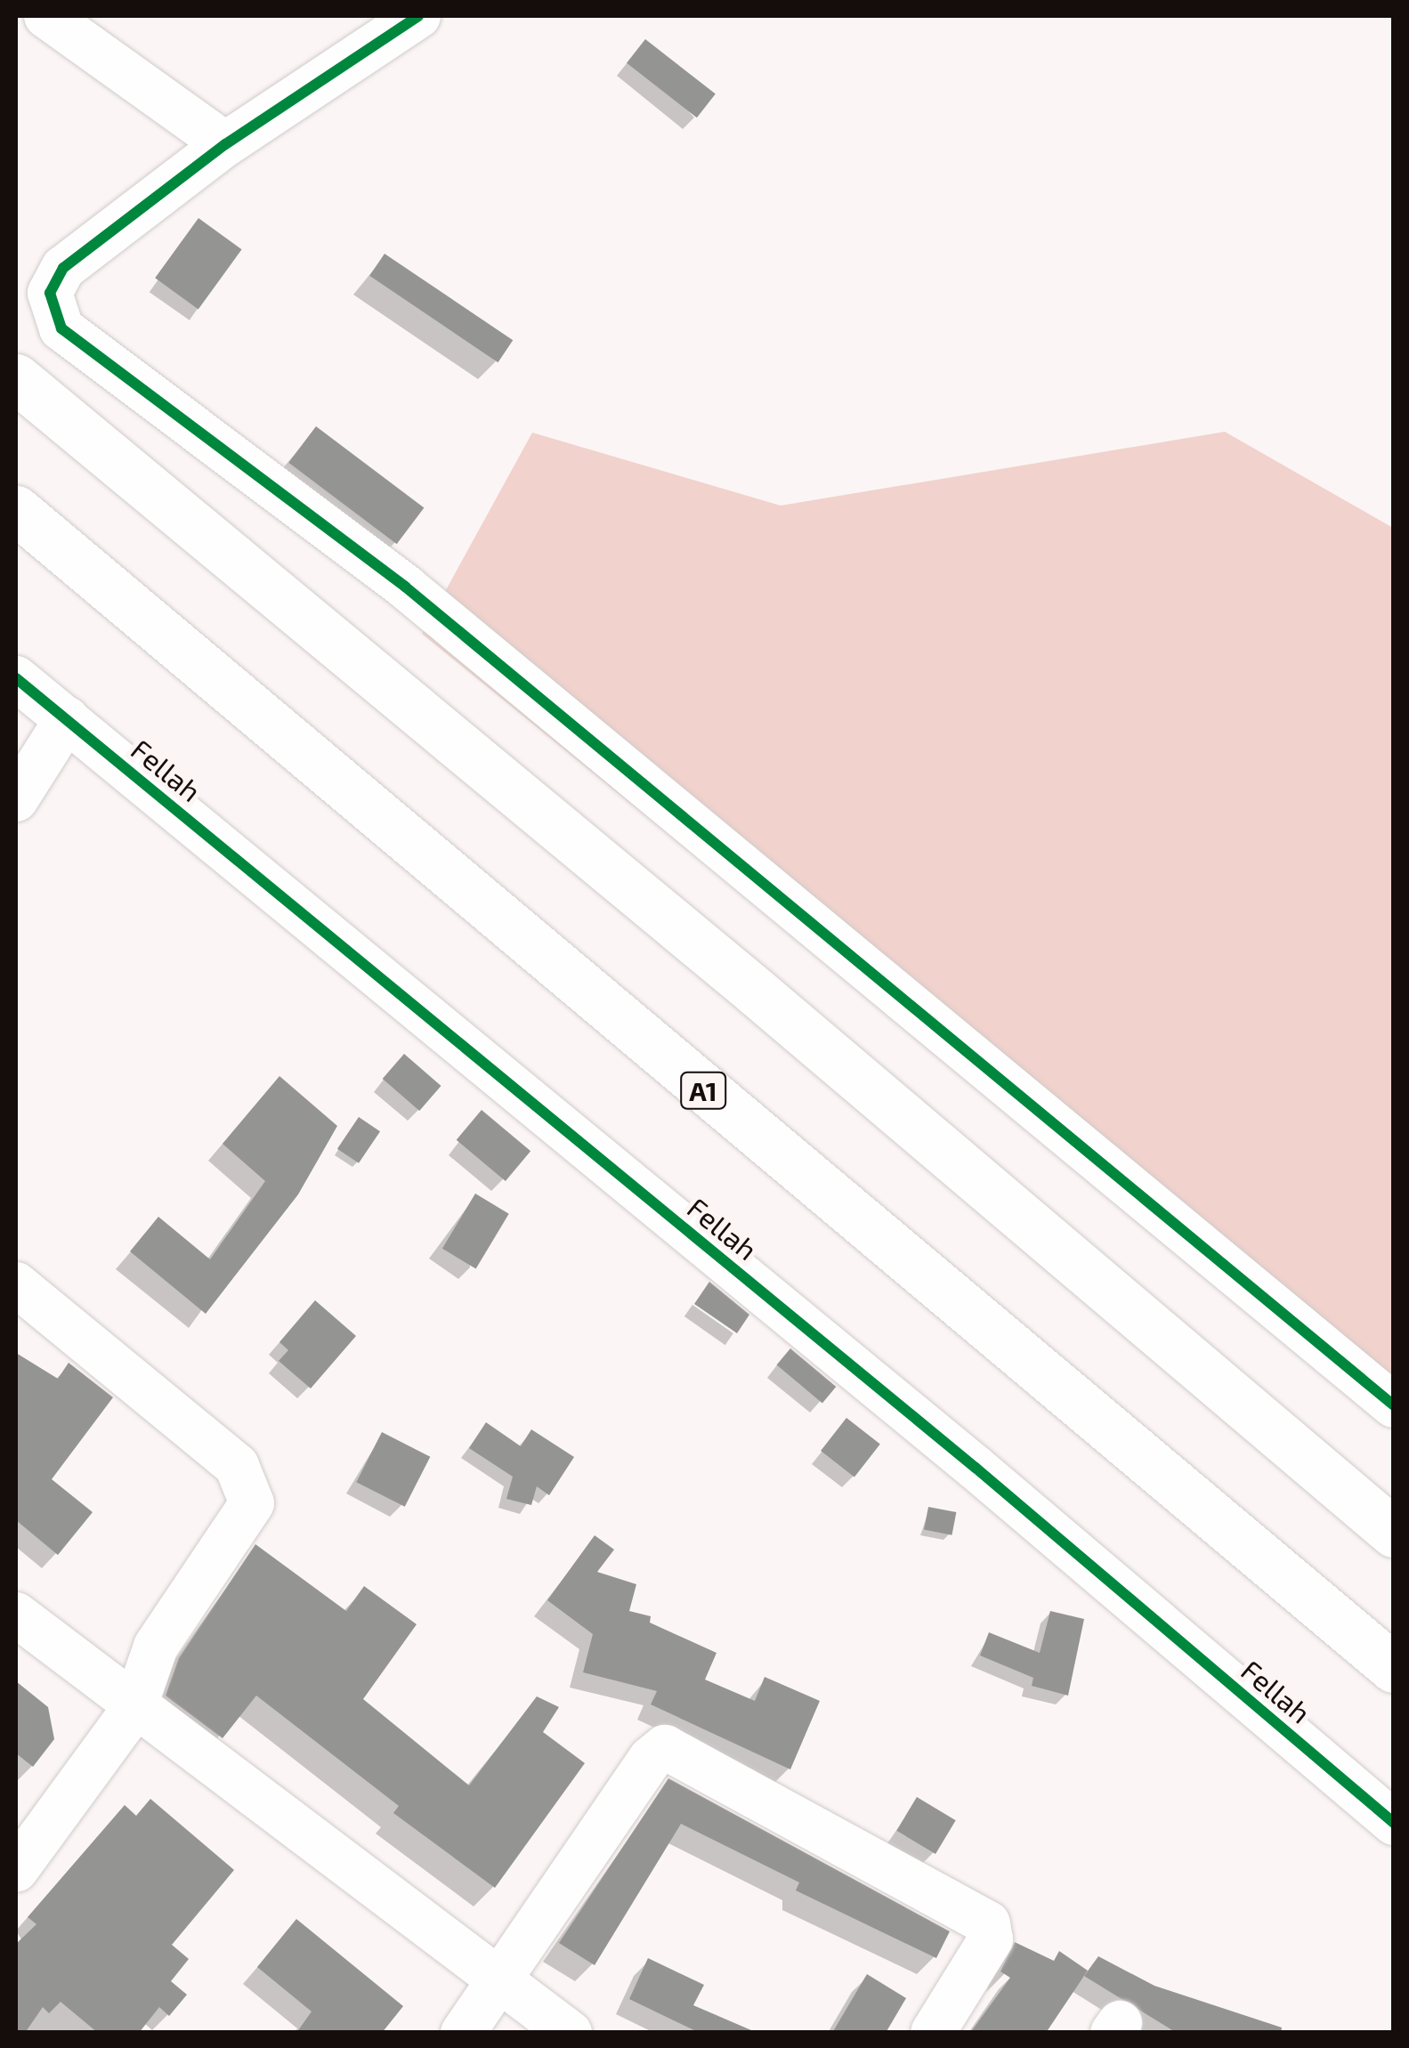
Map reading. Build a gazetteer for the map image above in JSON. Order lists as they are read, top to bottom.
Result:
{
  "streets": {
    "highway": ["A1"],
    "street": ["Fellah"]
  }
}
